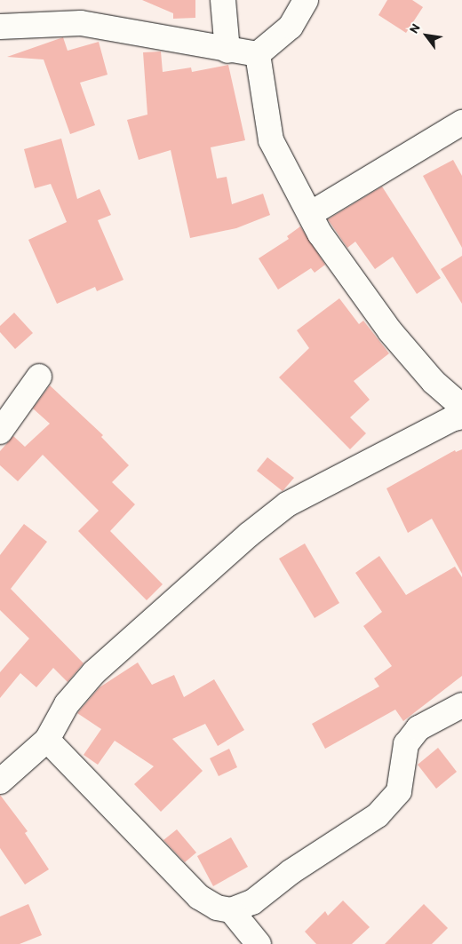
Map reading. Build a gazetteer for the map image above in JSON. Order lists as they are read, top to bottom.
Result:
{
  "north": "top left"
}
